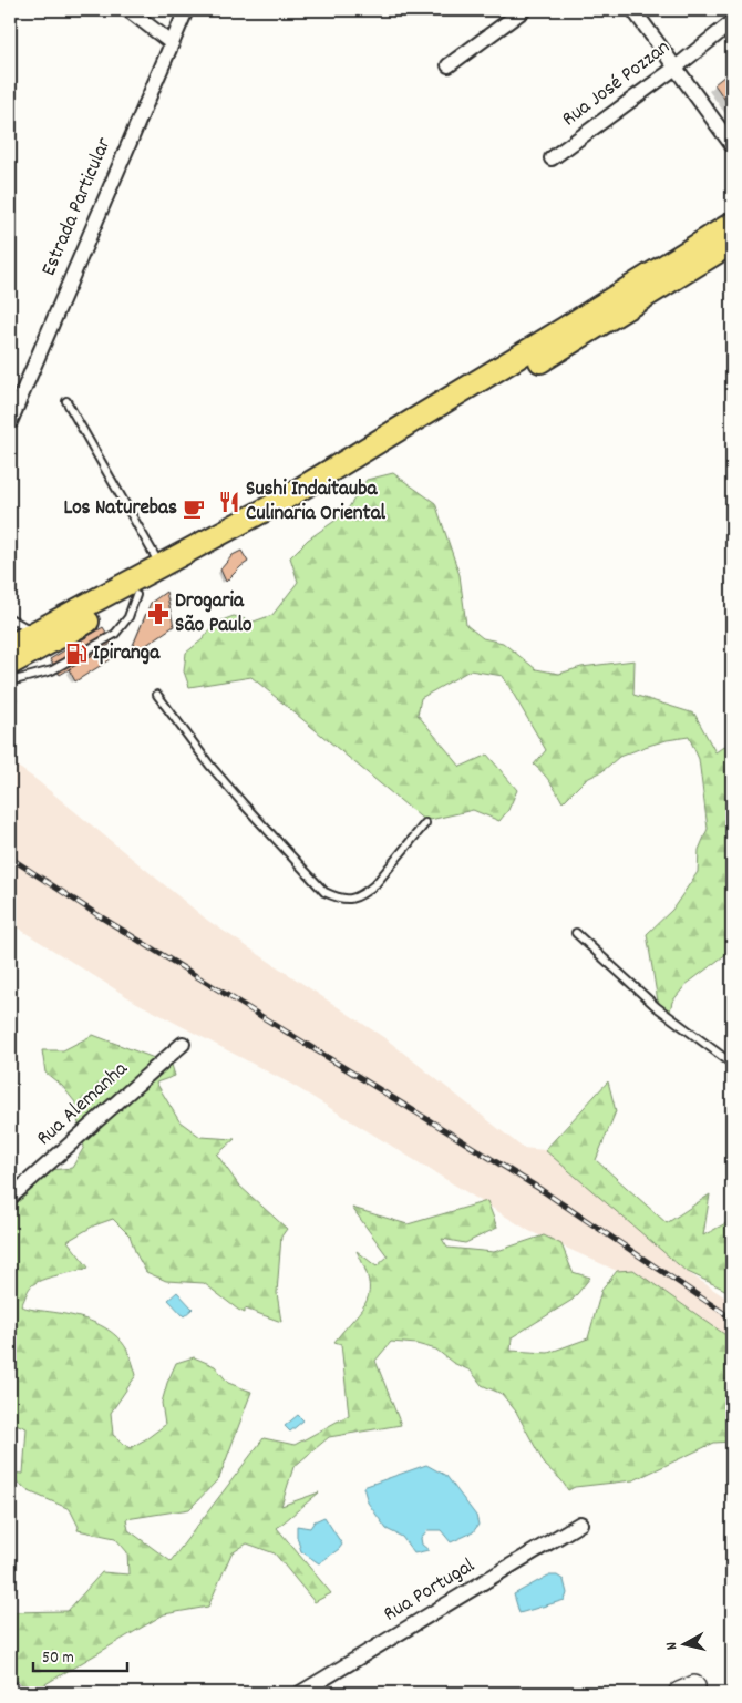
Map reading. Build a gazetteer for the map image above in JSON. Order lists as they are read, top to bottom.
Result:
{
  "streets": {
    "street": [
      "Rua José Pozzan",
      "Estrada Particular",
      "Rua Alemanha",
      "Rua Portugal"
    ]
  },
  "places": {
    "restaurant": ["Sushi Indaitauba Culinaria Oriental"],
    "cafe": ["Los Naturebas"],
    "pharmacy": ["Drogaria São Paulo"],
    "fuel station": ["Ipiranga"]
  },
  "scale_bar": "50 m",
  "north": "left"
}
